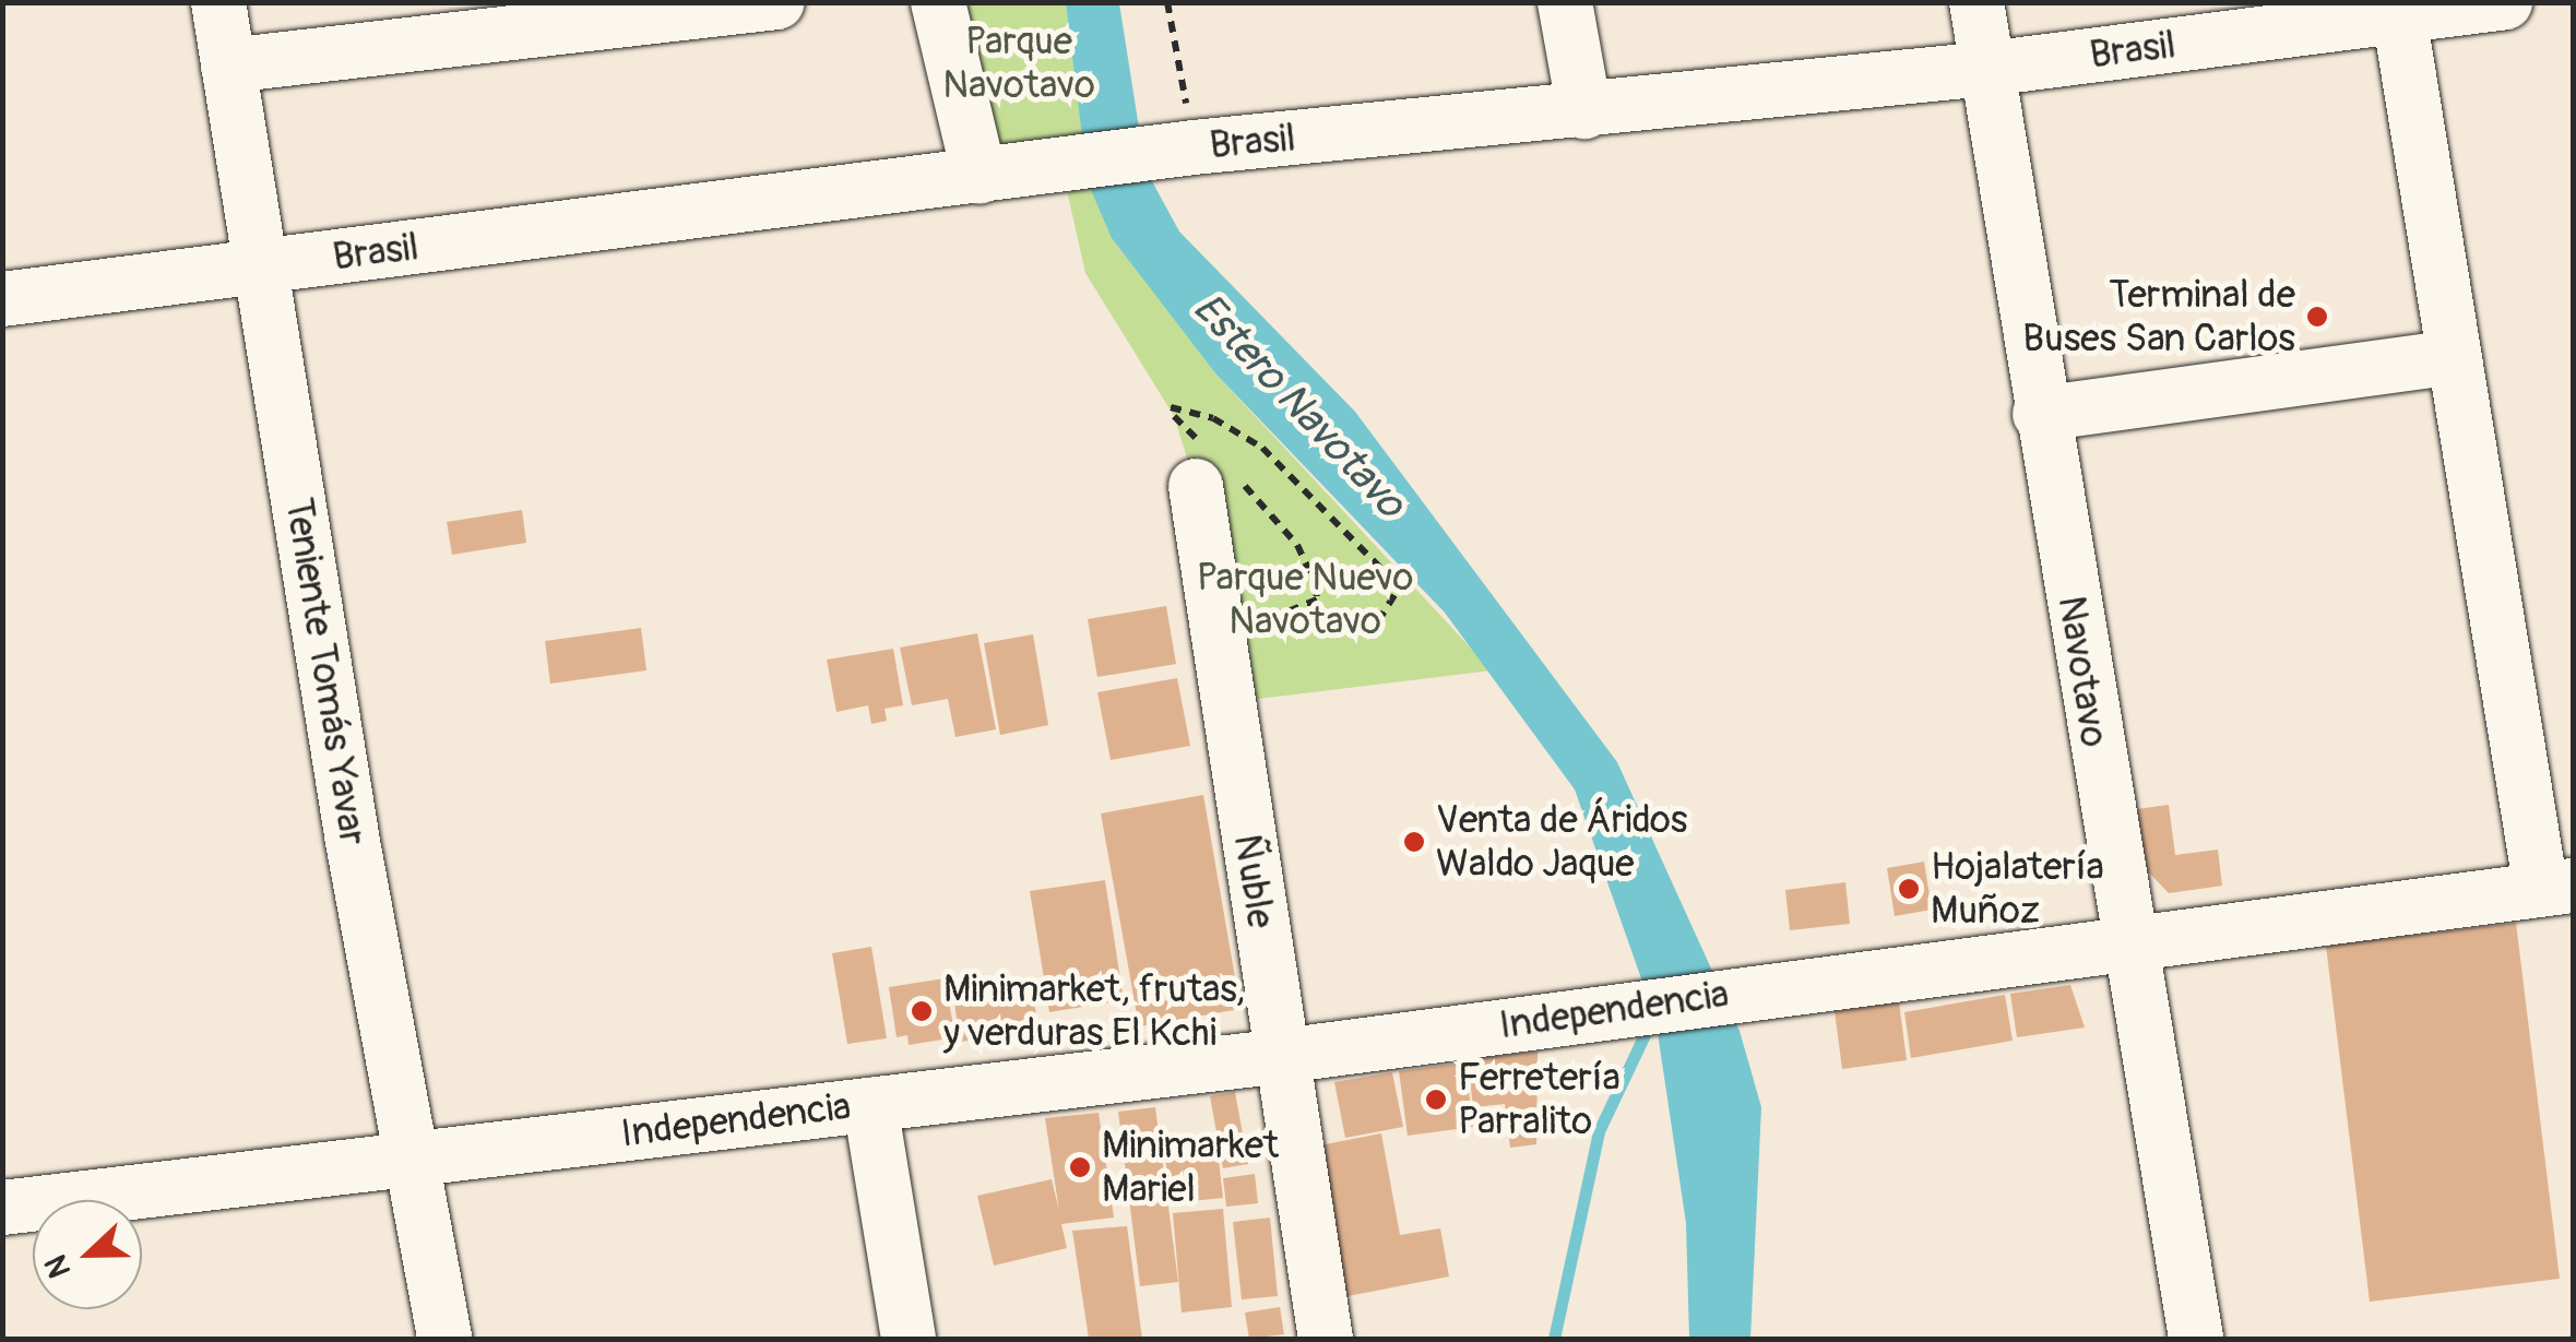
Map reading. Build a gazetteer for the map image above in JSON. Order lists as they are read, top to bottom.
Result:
{
  "streets": {
    "street": [
      "Brasil",
      "Teniente Tomás Yavar",
      "Navotavo",
      "Ñuble",
      "Independencia"
    ]
  },
  "crossings": [
    ["Brasil", "Teniente Tomás Yavar"],
    ["Brasil", "Navotavo"],
    ["Teniente Tomás Yavar", "Independencia"],
    ["Navotavo", "Independencia"],
    ["Ñuble", "Independencia"]
  ],
  "water": ["Estero Navotavo"],
  "parks": ["Parque Navotavo", "Parque Nuevo Navotavo"],
  "places": [
    "Terminal de Buses San Carlos",
    "Venta de Áridos Waldo Jaque",
    "Hojalatería Muñoz",
    "Minimarket, frutas, y verduras El Kchi",
    "Ferretería Parralito",
    "Minimarket Mariel"
  ],
  "north": "left"
}
